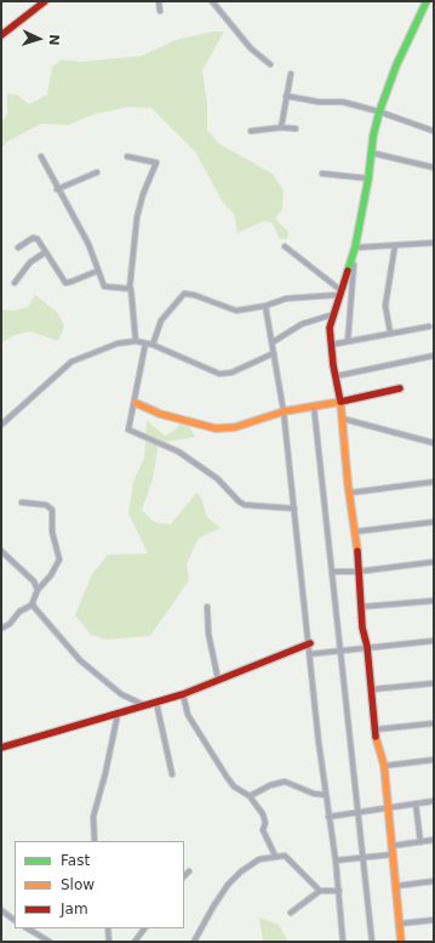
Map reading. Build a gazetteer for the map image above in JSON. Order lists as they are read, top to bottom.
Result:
{
  "legend": ["Fast", "Slow", "Jam"],
  "north": "right"
}
